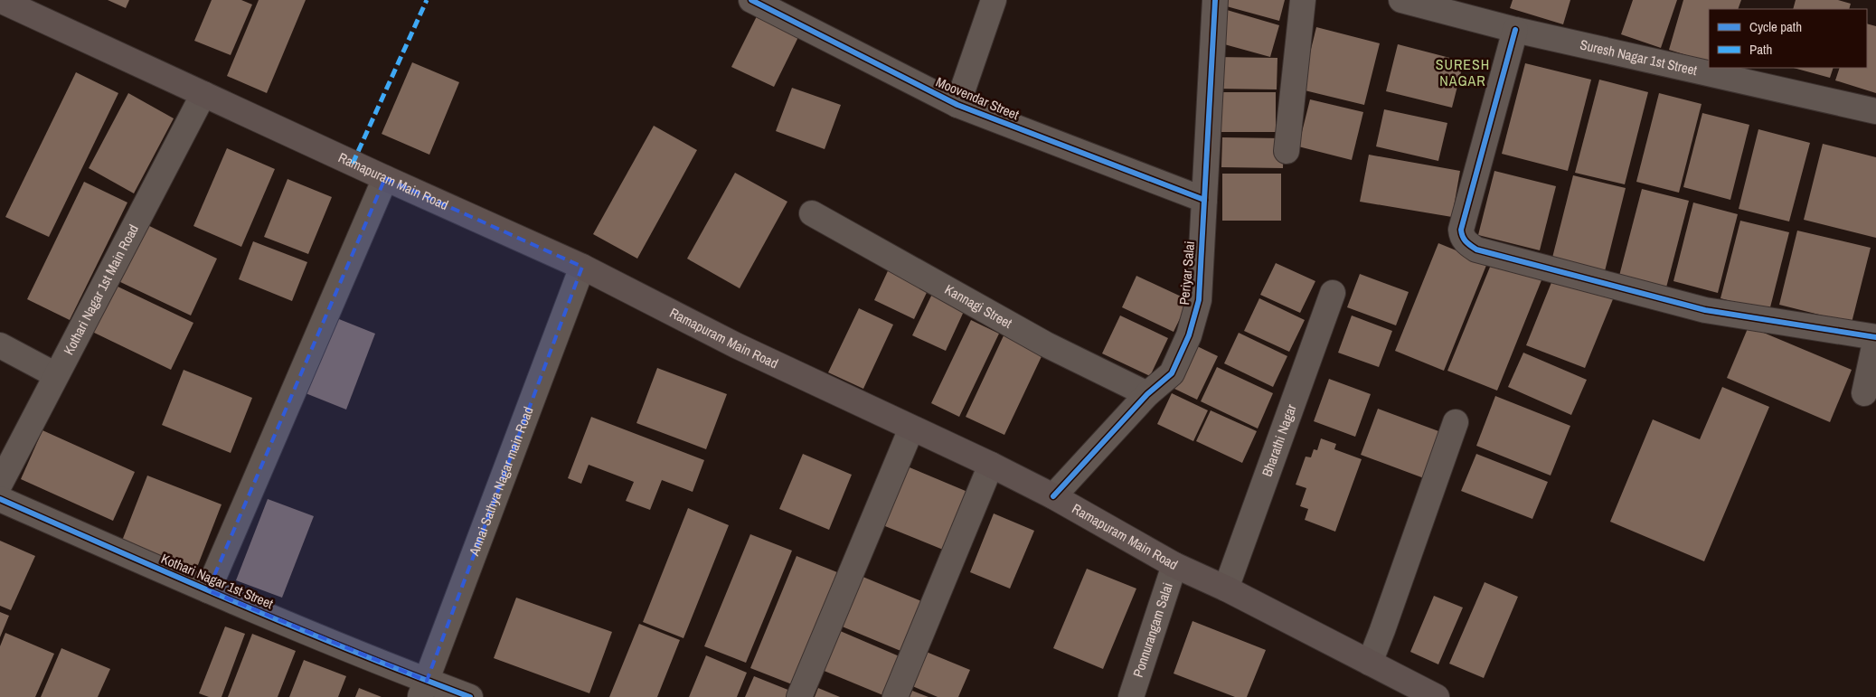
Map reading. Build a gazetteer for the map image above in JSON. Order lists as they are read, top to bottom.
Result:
{
  "streets": {
    "main road": ["Ramapuram Main Road"],
    "street": [
      "Suresh Nagar 1st Street",
      "Moovendar Street",
      "Periyar Salai",
      "Kothari Nagar 1st Main Road",
      "Kannagi Street",
      "Bharathi Nagar",
      "Annai Sathya Nagar main Road",
      "Kothari Nagar 1st Street",
      "Ponnurangam Salai"
    ]
  },
  "crossings": [
    ["Moovendar Street", "Periyar Salai"],
    ["Ramapuram Main Road", "Periyar Salai"],
    ["Ramapuram Main Road", "Kothari Nagar 1st Main Road"],
    ["Ramapuram Main Road", "Bharathi Nagar"],
    ["Ramapuram Main Road", "Annai Sathya Nagar main Road"],
    ["Ramapuram Main Road", "Ponnurangam Salai"],
    ["Periyar Salai", "Kannagi Street"],
    ["Annai Sathya Nagar main Road", "Kothari Nagar 1st Street"]
  ],
  "districts": ["SURESH NAGAR"],
  "legend": ["Cycle path", "Path"]
}
